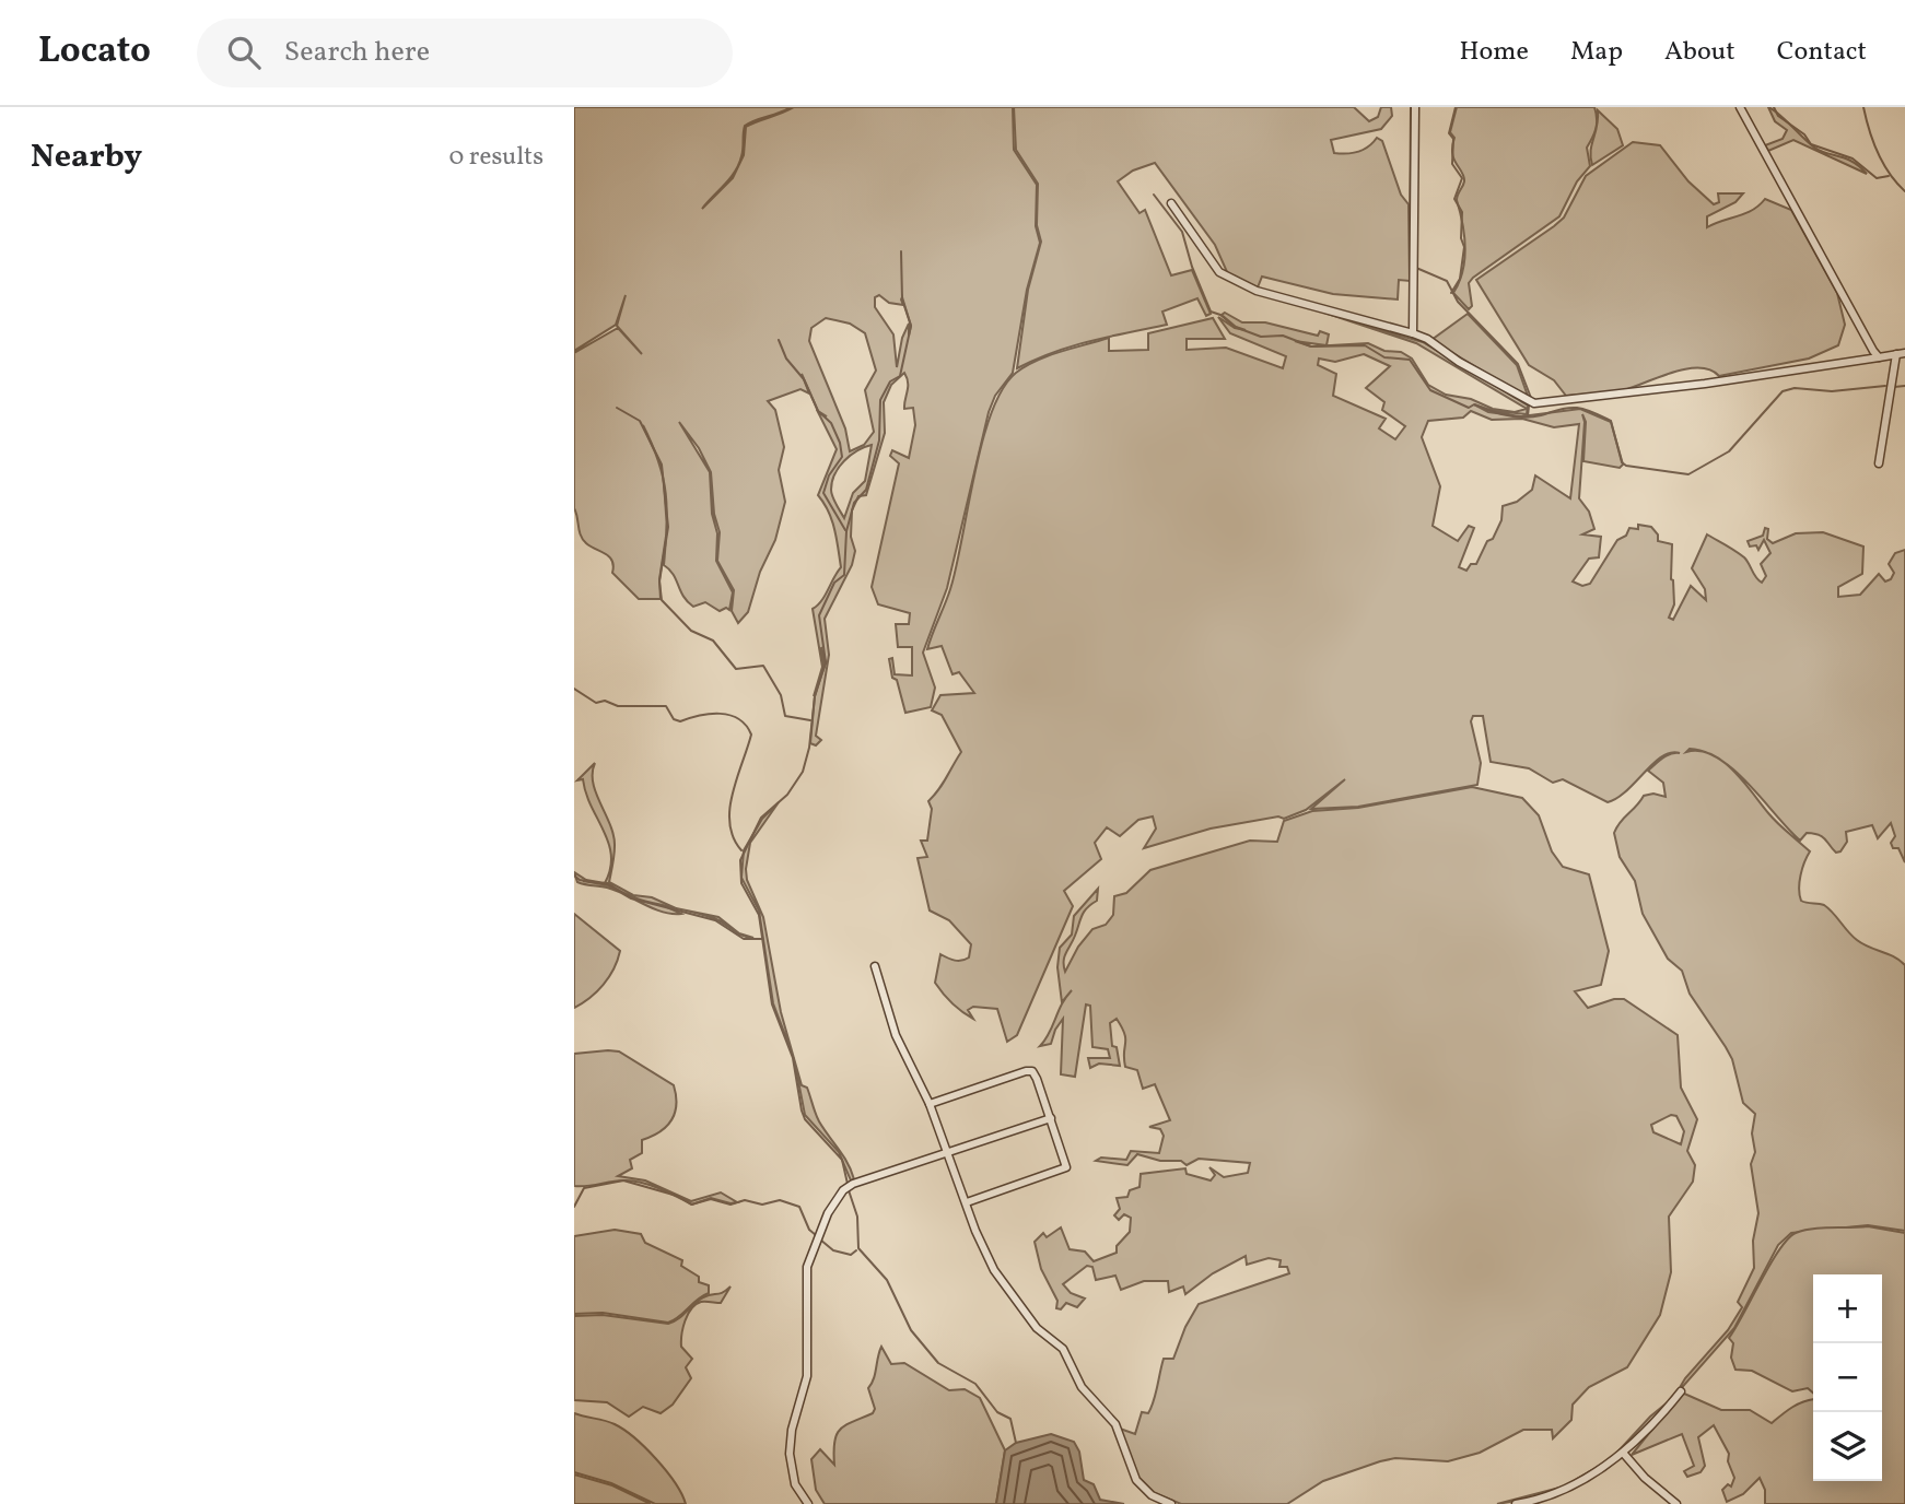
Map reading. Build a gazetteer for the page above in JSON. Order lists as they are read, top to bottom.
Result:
{
  "page": {
    "header": "Locato",
    "search": "Search here",
    "nav": [
      "Home",
      "Map",
      "About",
      "Contact"
    ],
    "heading": ["Nearby", "0 results"],
    "map_buttons": ["+", "−"]
  }
}
